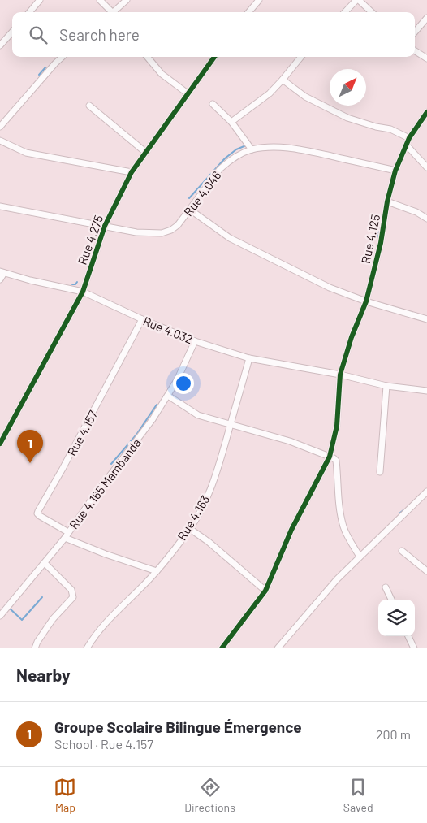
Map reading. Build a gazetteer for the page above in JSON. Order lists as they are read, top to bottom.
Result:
{
  "streets": {
    "street": [
      "Rue 4.046",
      "Rue 4.125",
      "Rue 4.275",
      "Rue 4.032",
      "Rue 4.157",
      "Rue 4.165 Mambanda",
      "Rue 4.163"
    ]
  },
  "crossings": [
    ["Rue 4.046", "Rue 4.125"],
    ["Rue 4.046", "Rue 4.275"],
    ["Rue 4.125", "Rue 4.032"],
    ["Rue 4.275", "Rue 4.032"],
    ["Rue 4.032", "Rue 4.157"],
    ["Rue 4.032", "Rue 4.165 Mambanda"],
    ["Rue 4.032", "Rue 4.163"],
    ["Rue 4.157", "Rue 4.165 Mambanda"]
  ],
  "north": "top right",
  "page": {
    "search": "Search here",
    "pins": "1",
    "heading": "Nearby",
    "list": [
      {
        "mark": "1",
        "name": "Groupe Scolaire Bilingue Émergence",
        "note": "School · Rue 4.157",
        "value": "200 m"
      }
    ],
    "nav": ["Map", "Directions", "Saved"]
  }
}
